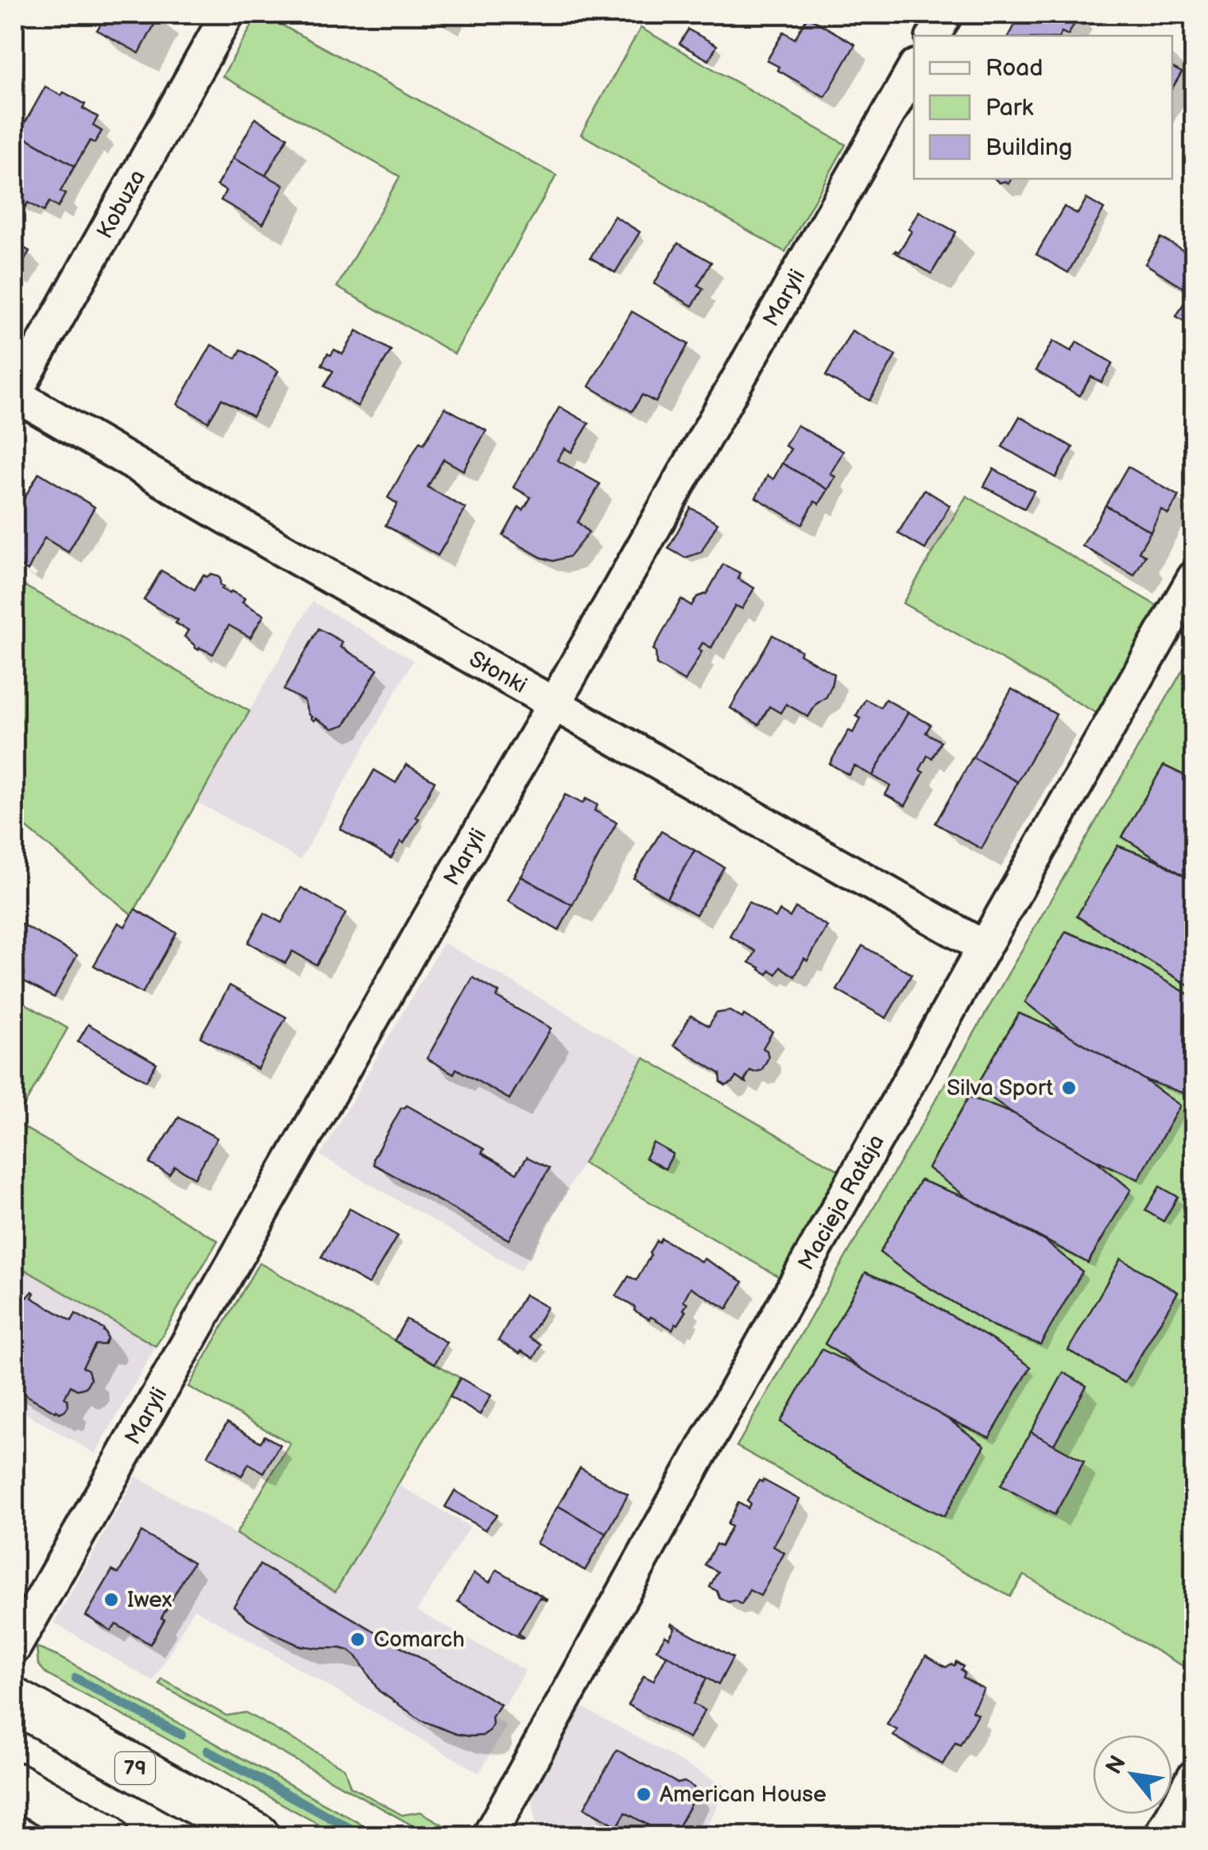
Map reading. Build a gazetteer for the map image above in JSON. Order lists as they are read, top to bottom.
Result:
{
  "streets": {
    "main road": ["79"],
    "street": [
      "Kobuza",
      "Maryli",
      "Słonki",
      "Macieja Rataja"
    ]
  },
  "crossings": [
    ["Kobuza", "Słonki"],
    ["Maryli", "Słonki"],
    ["Słonki", "Macieja Rataja"]
  ],
  "places": [
    "Silva Sport",
    "Iwex",
    "Comarch",
    "American House"
  ],
  "legend": ["Road", "Park", "Building"],
  "north": "top left"
}
